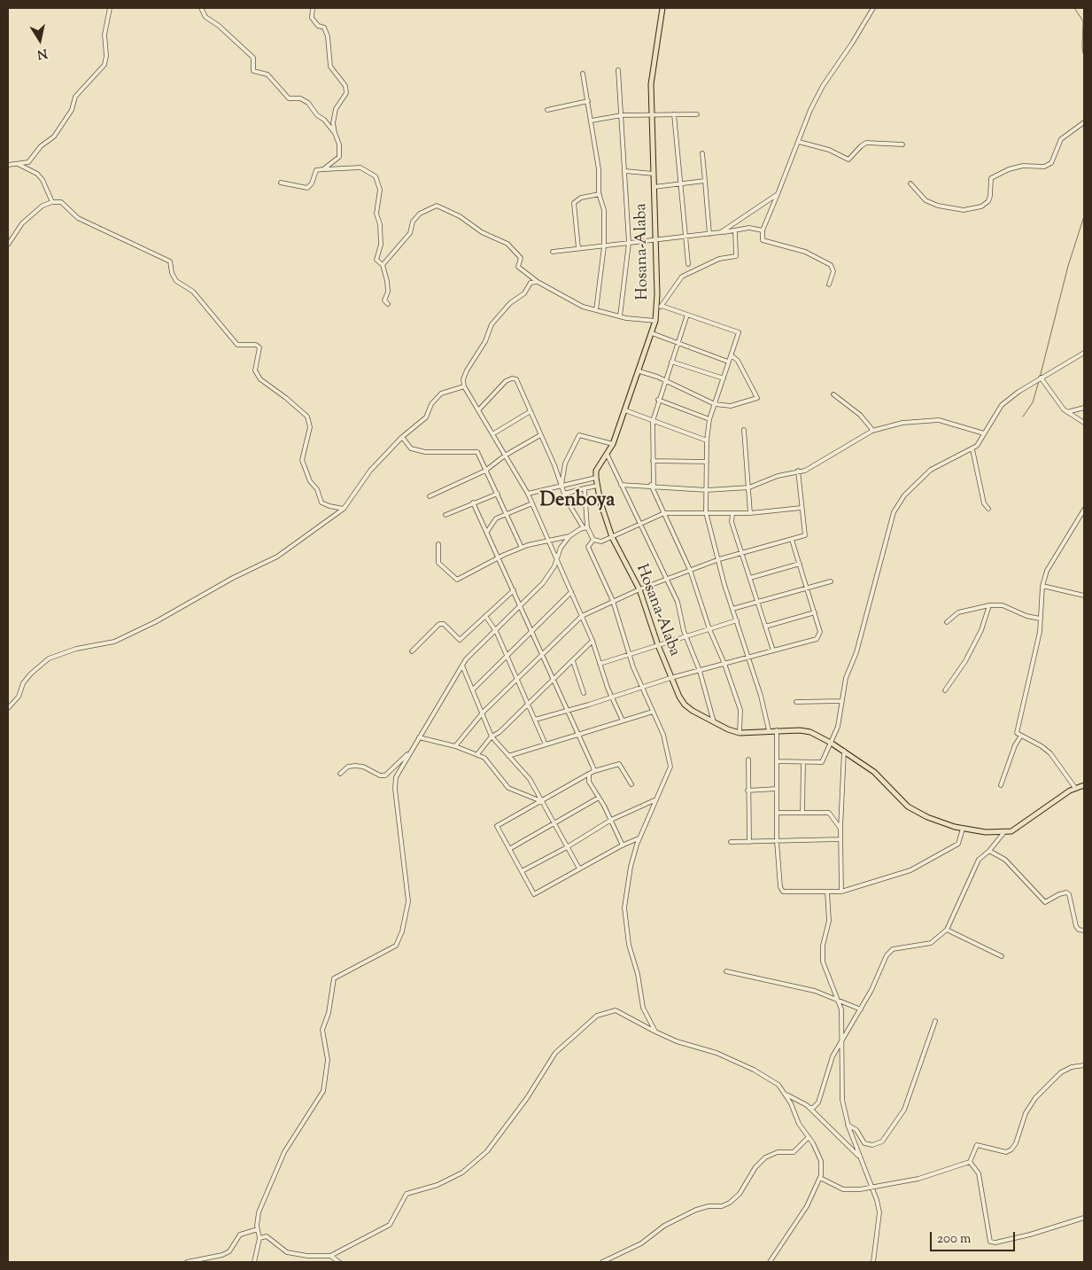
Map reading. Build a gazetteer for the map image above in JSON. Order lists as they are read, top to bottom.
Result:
{
  "streets": {
    "main road": ["Hosana-Alaba"]
  },
  "districts": ["Denboya"],
  "scale_bar": "200 m",
  "north": "bottom"
}
